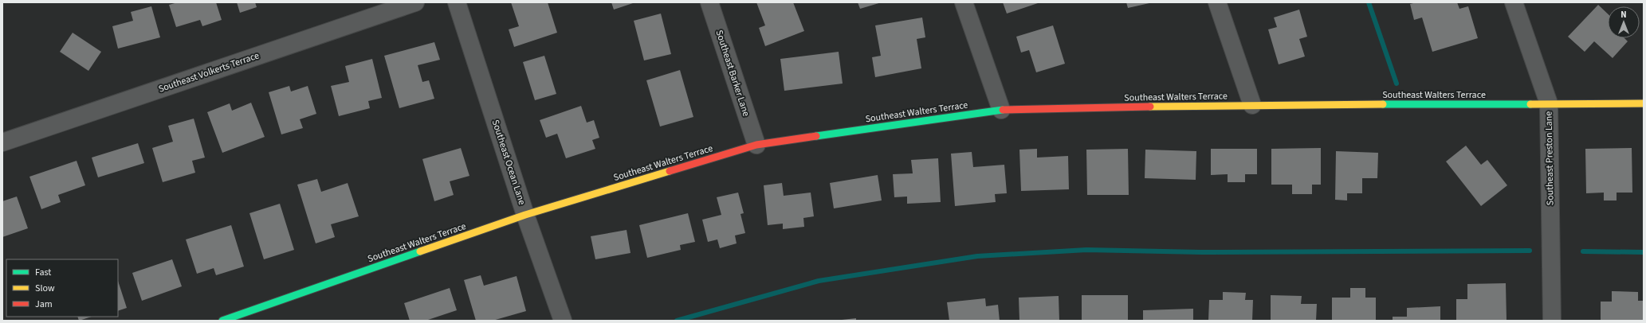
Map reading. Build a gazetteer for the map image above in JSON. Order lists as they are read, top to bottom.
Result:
{
  "streets": {
    "street": [
      "Southeast Volkerts Terrace",
      "Southeast Barker Lane",
      "Southeast Walters Terrace",
      "Southeast Preston Lane",
      "Southeast Ocean Lane"
    ]
  },
  "crossings": [
    ["Southeast Barker Lane", "Southeast Walters Terrace"],
    ["Southeast Walters Terrace", "Southeast Preston Lane"],
    ["Southeast Walters Terrace", "Southeast Ocean Lane"]
  ],
  "legend": ["Fast", "Slow", "Jam"],
  "north": "top"
}
